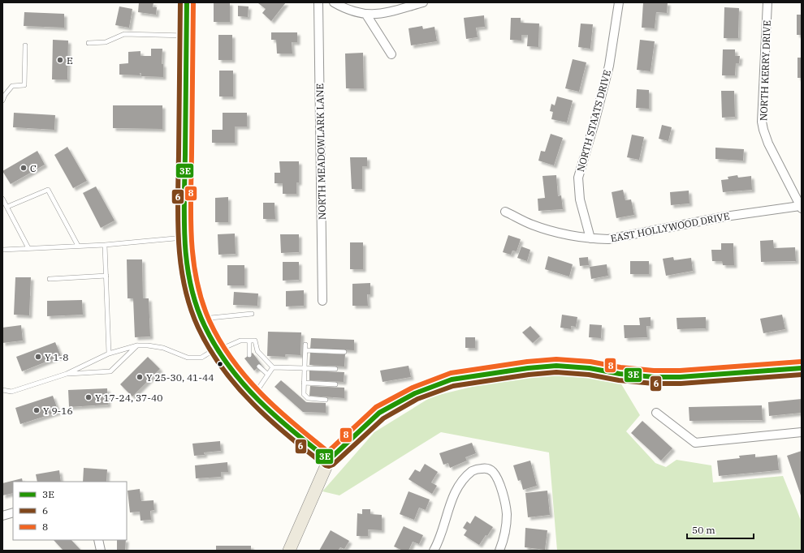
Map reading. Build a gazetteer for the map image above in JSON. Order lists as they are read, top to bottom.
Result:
{
  "streets": {
    "street": [
      "NORTH KERRY DRIVE",
      "NORTH STAATS DRIVE",
      "NORTH MEADOWLARK LANE",
      "EAST HOLLYWOOD DRIVE"
    ]
  },
  "crossings": [
    ["NORTH KERRY DRIVE", "EAST HOLLYWOOD DRIVE"],
    ["NORTH STAATS DRIVE", "EAST HOLLYWOOD DRIVE"]
  ],
  "places": [
    "E",
    "C",
    "Y 1-8",
    "Y 25-30, 41-44",
    "Y 17-24, 37-40",
    "Y 9-16"
  ],
  "lines": ["transit line 3E", "transit line 6", "transit line 8"],
  "legend": ["3E", "6", "8"],
  "scale_bar": "50 m"
}
